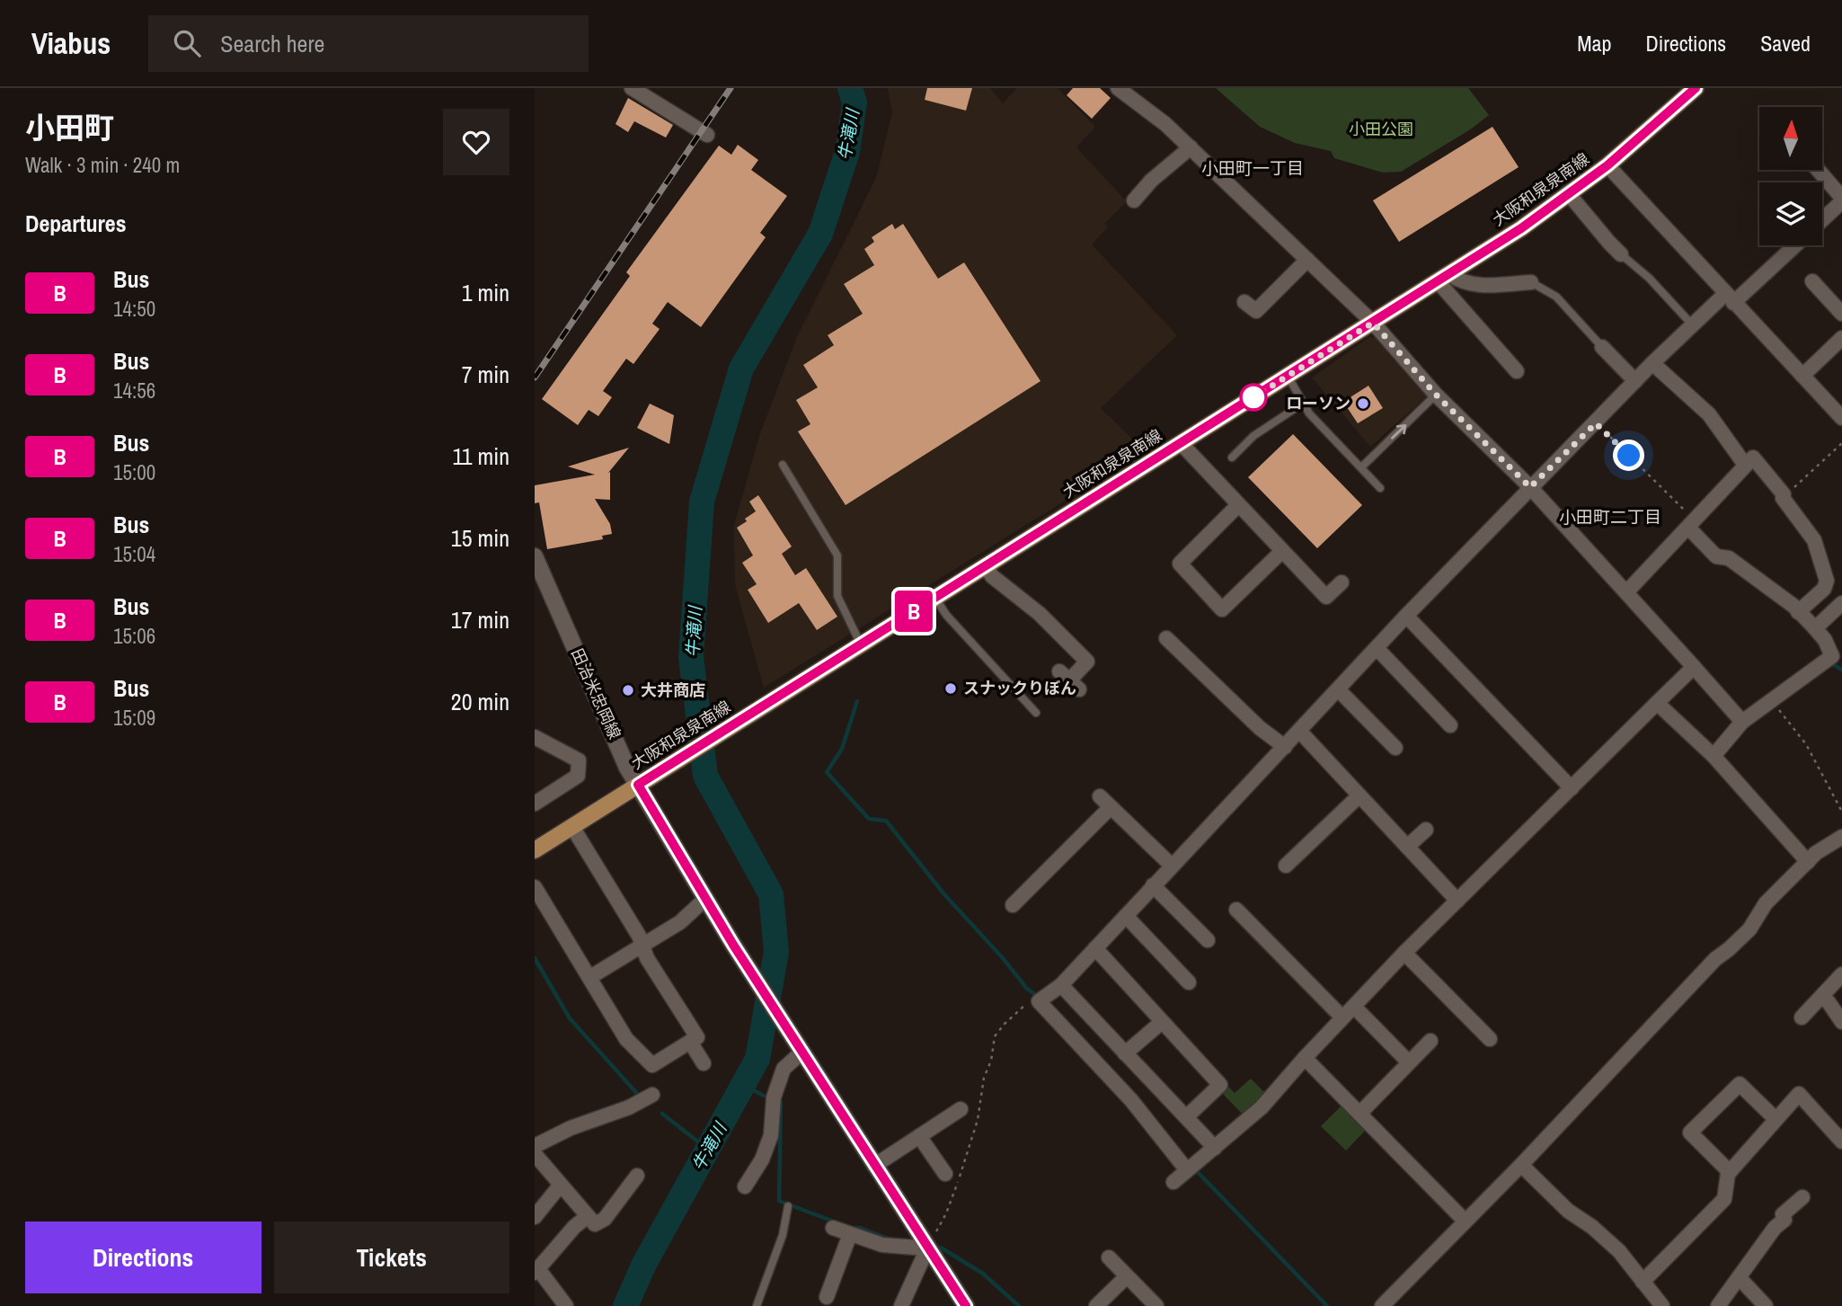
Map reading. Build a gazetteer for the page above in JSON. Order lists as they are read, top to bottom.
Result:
{
  "streets": {
    "main road": ["大阪和泉泉南線", "田治米忠岡線"]
  },
  "crossings": [
    ["大阪和泉泉南線", "田治米忠岡線"]
  ],
  "districts": ["小田町一丁目", "小田町二丁目"],
  "water": ["牛滝川"],
  "parks": ["小田公園"],
  "places": ["ローソン", "スナックりぼん", "大井商店"],
  "lines": ["bus line B"],
  "north": "top",
  "page": {
    "header": "Viabus",
    "search": "Search here",
    "nav": ["Map", "Directions", "Saved"],
    "heading": [
      ["小田町", "Walk · 3 min · 240 m"],
      "Departures"
    ],
    "on_map": "B",
    "list": [
      {
        "mark": "B",
        "name": "Bus",
        "note": "14:50",
        "value": "1 min"
      },
      {
        "mark": "B",
        "name": "Bus",
        "note": "14:56",
        "value": "7 min"
      },
      {
        "mark": "B",
        "name": "Bus",
        "note": "15:00",
        "value": "11 min"
      },
      {
        "mark": "B",
        "name": "Bus",
        "note": "15:04",
        "value": "15 min"
      },
      {
        "mark": "B",
        "name": "Bus",
        "note": "15:06",
        "value": "17 min"
      },
      {
        "mark": "B",
        "name": "Bus",
        "note": "15:09",
        "value": "20 min"
      }
    ],
    "buttons": ["Directions", "Tickets"]
  }
}
